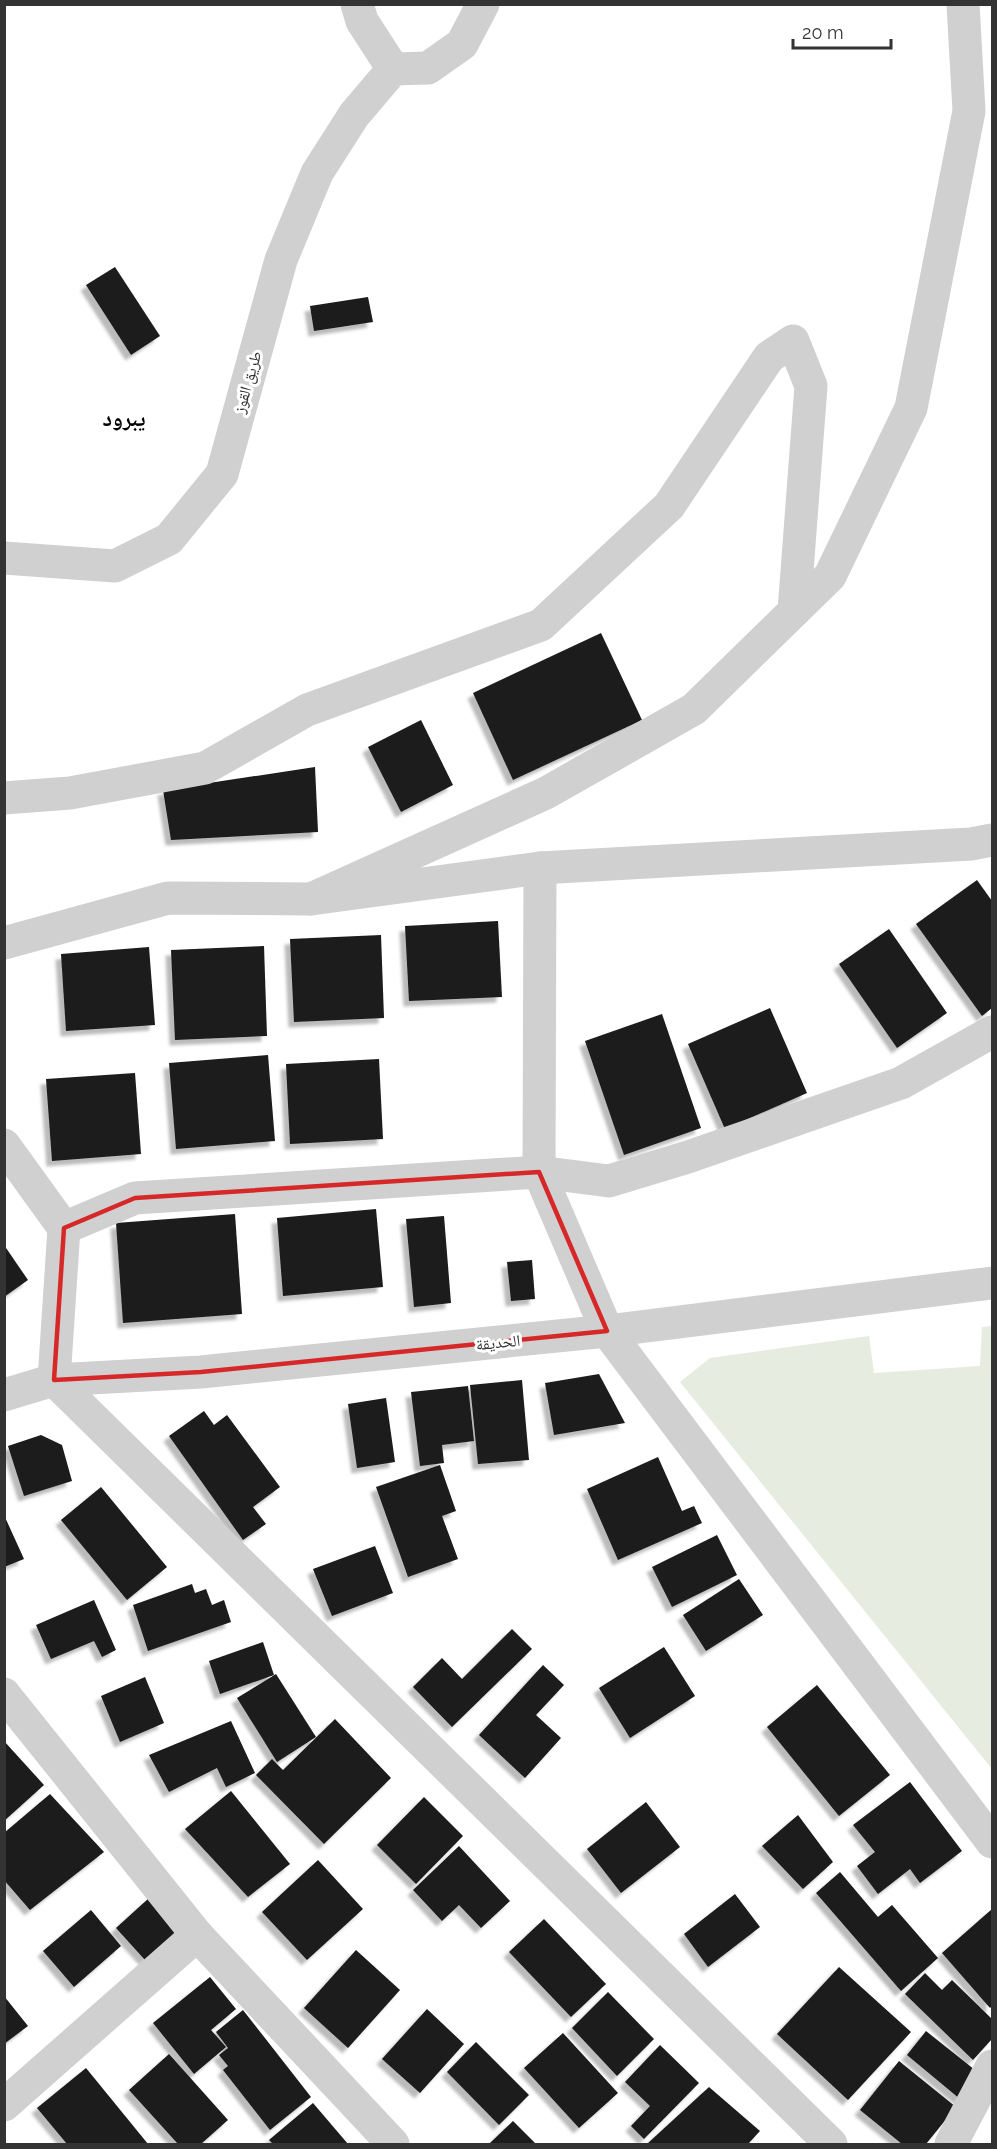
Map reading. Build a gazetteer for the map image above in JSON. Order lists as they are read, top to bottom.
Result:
{
  "streets": {
    "street": ["طريق القوز", "الحديقة"]
  },
  "districts": ["يبرود"],
  "scale_bar": "20 m"
}
